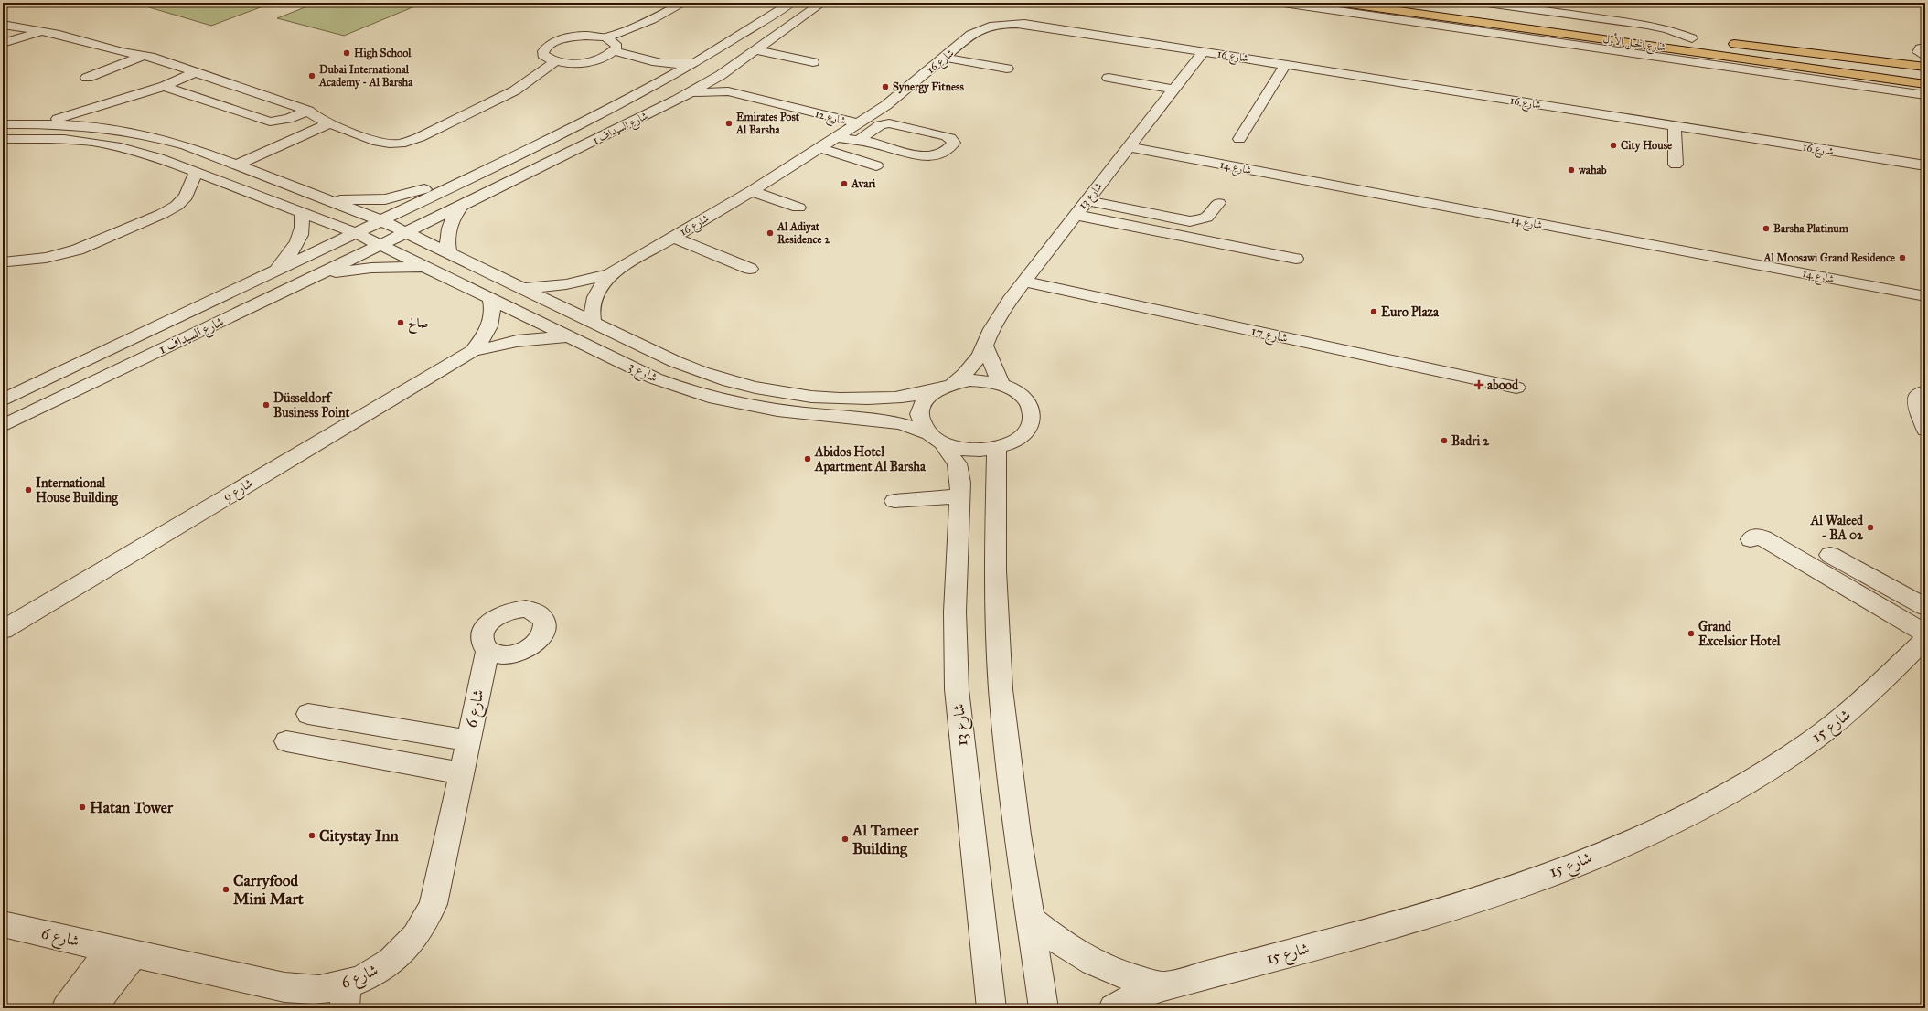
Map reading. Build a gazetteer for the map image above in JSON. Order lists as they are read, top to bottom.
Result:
{
  "streets": {
    "main road": ["شارع الخيل الأول"],
    "street": [
      "شارع 16",
      "شارع 12",
      "شارع السيداف 1",
      "شارع 14",
      "شارع 13",
      "شارع 17",
      "شارع 3",
      "شارع 9",
      "شارع 6",
      "شارع 15"
    ]
  },
  "crossings": [
    ["شارع 16", "شارع 12"],
    ["شارع 16", "شارع 13"],
    ["شارع 16", "شارع 3"],
    ["شارع 12", "شارع السيداف 1"],
    ["شارع السيداف 1", "شارع 3"],
    ["شارع 14", "شارع 13"],
    ["شارع 13", "شارع 17"],
    ["شارع 13", "شارع 3"]
  ],
  "places": {
    "other": [
      "High School",
      "Dubai International Academy - Al Barsha",
      "Synergy Fitness",
      "Emirates Post Al Barsha",
      "City House",
      "wahab",
      "Avari",
      "Barsha Platinum",
      "Al Adiyat Residence 2",
      "Al Moosawi Grand Residence",
      "Euro Plaza",
      "صالح",
      "Düsseldorf Business Point",
      "Badri 2",
      "Abidos Hotel Apartment Al Barsha",
      "International House Building",
      "Al Waleed - BA 02",
      "Grand Excelsior Hotel",
      "Hatan Tower",
      "Citystay Inn",
      "Al Tameer Building",
      "Carryfood Mini Mart"
    ],
    "health": ["abood"]
  }
}
